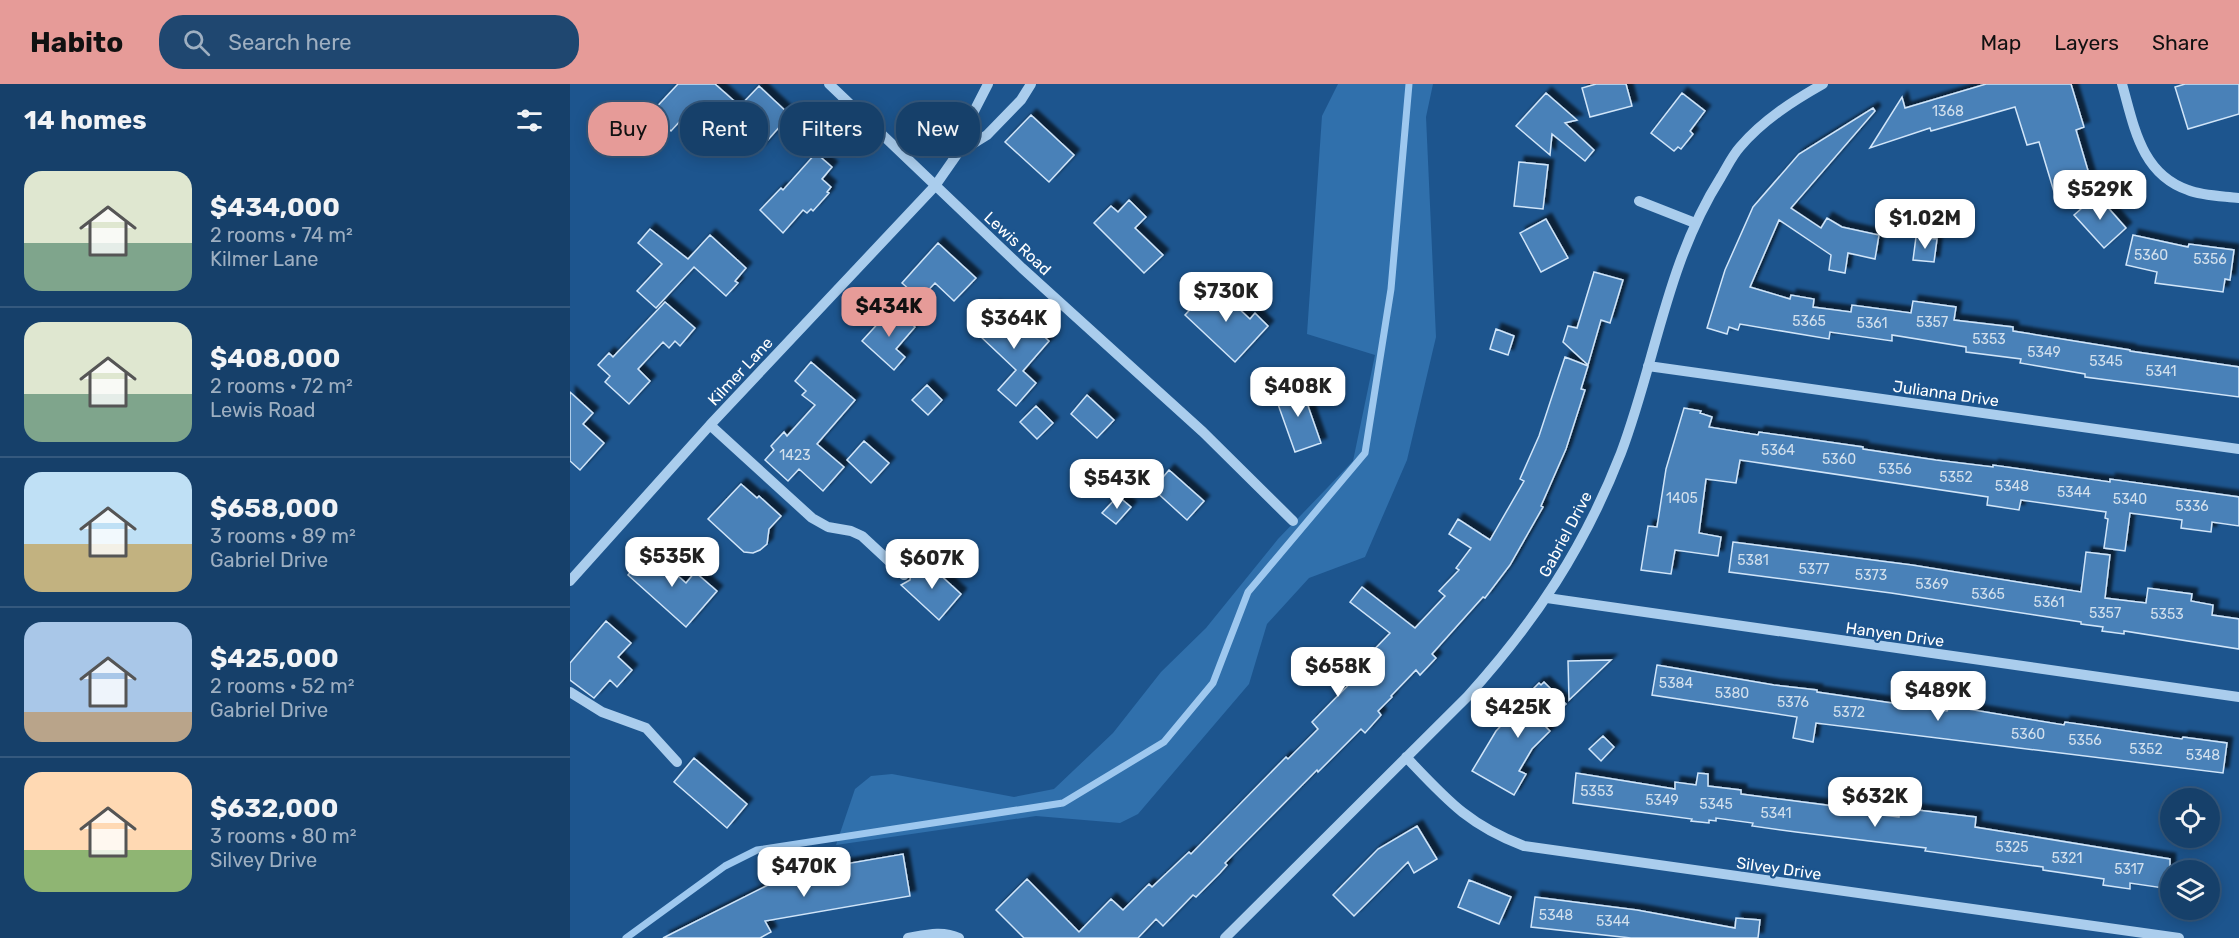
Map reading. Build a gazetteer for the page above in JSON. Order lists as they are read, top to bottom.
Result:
{
  "streets": {
    "street": [
      "Lewis Road",
      "Kilmer Lane",
      "Julianna Drive",
      "Gabriel Drive",
      "Hanyen Drive",
      "Silvey Drive"
    ]
  },
  "crossings": [
    ["Lewis Road", "Kilmer Lane"],
    ["Julianna Drive", "Gabriel Drive"],
    ["Gabriel Drive", "Hanyen Drive"],
    ["Gabriel Drive", "Silvey Drive"]
  ],
  "house_numbers": [
    "1368",
    "5360",
    "5356",
    "5365",
    "5357",
    "5361",
    "5353",
    "5349",
    "5345",
    "5341",
    "5364",
    "1423",
    "5360",
    "5356",
    "5352",
    "5348",
    "5344",
    "1405",
    "5340",
    "5336",
    "5381",
    "5377",
    "5373",
    "5369",
    "5365",
    "5361",
    "5357",
    "5353",
    "5384",
    "5380",
    "5376",
    "5372",
    "5360",
    "5356",
    "5352",
    "5348",
    "5353",
    "5349",
    "5345",
    "5341",
    "5325",
    "5321",
    "5317",
    "5348",
    "5344"
  ],
  "page": {
    "header": "Habito",
    "search": "Search here",
    "nav": ["Map", "Layers", "Share"],
    "heading": "14 homes",
    "chip": [
      "Buy",
      "Rent",
      "Filters",
      "New"
    ],
    "list": [
      {
        "name": "$434,000",
        "note": "2 rooms · 74 m² · Kilmer Lane"
      },
      {
        "name": "$408,000",
        "note": "2 rooms · 72 m² · Lewis Road"
      },
      {
        "name": "$658,000",
        "note": "3 rooms · 89 m² · Gabriel Drive"
      },
      {
        "name": "$425,000",
        "note": "2 rooms · 52 m² · Gabriel Drive"
      },
      {
        "name": "$632,000",
        "note": "3 rooms · 80 m² · Silvey Drive"
      }
    ],
    "price": [
      "$529K",
      "$1.02M",
      "$730K",
      "$434K",
      "$364K",
      "$408K",
      "$543K",
      "$535K",
      "$607K",
      "$658K",
      "$489K",
      "$425K",
      "$632K",
      "$470K"
    ]
  }
}
